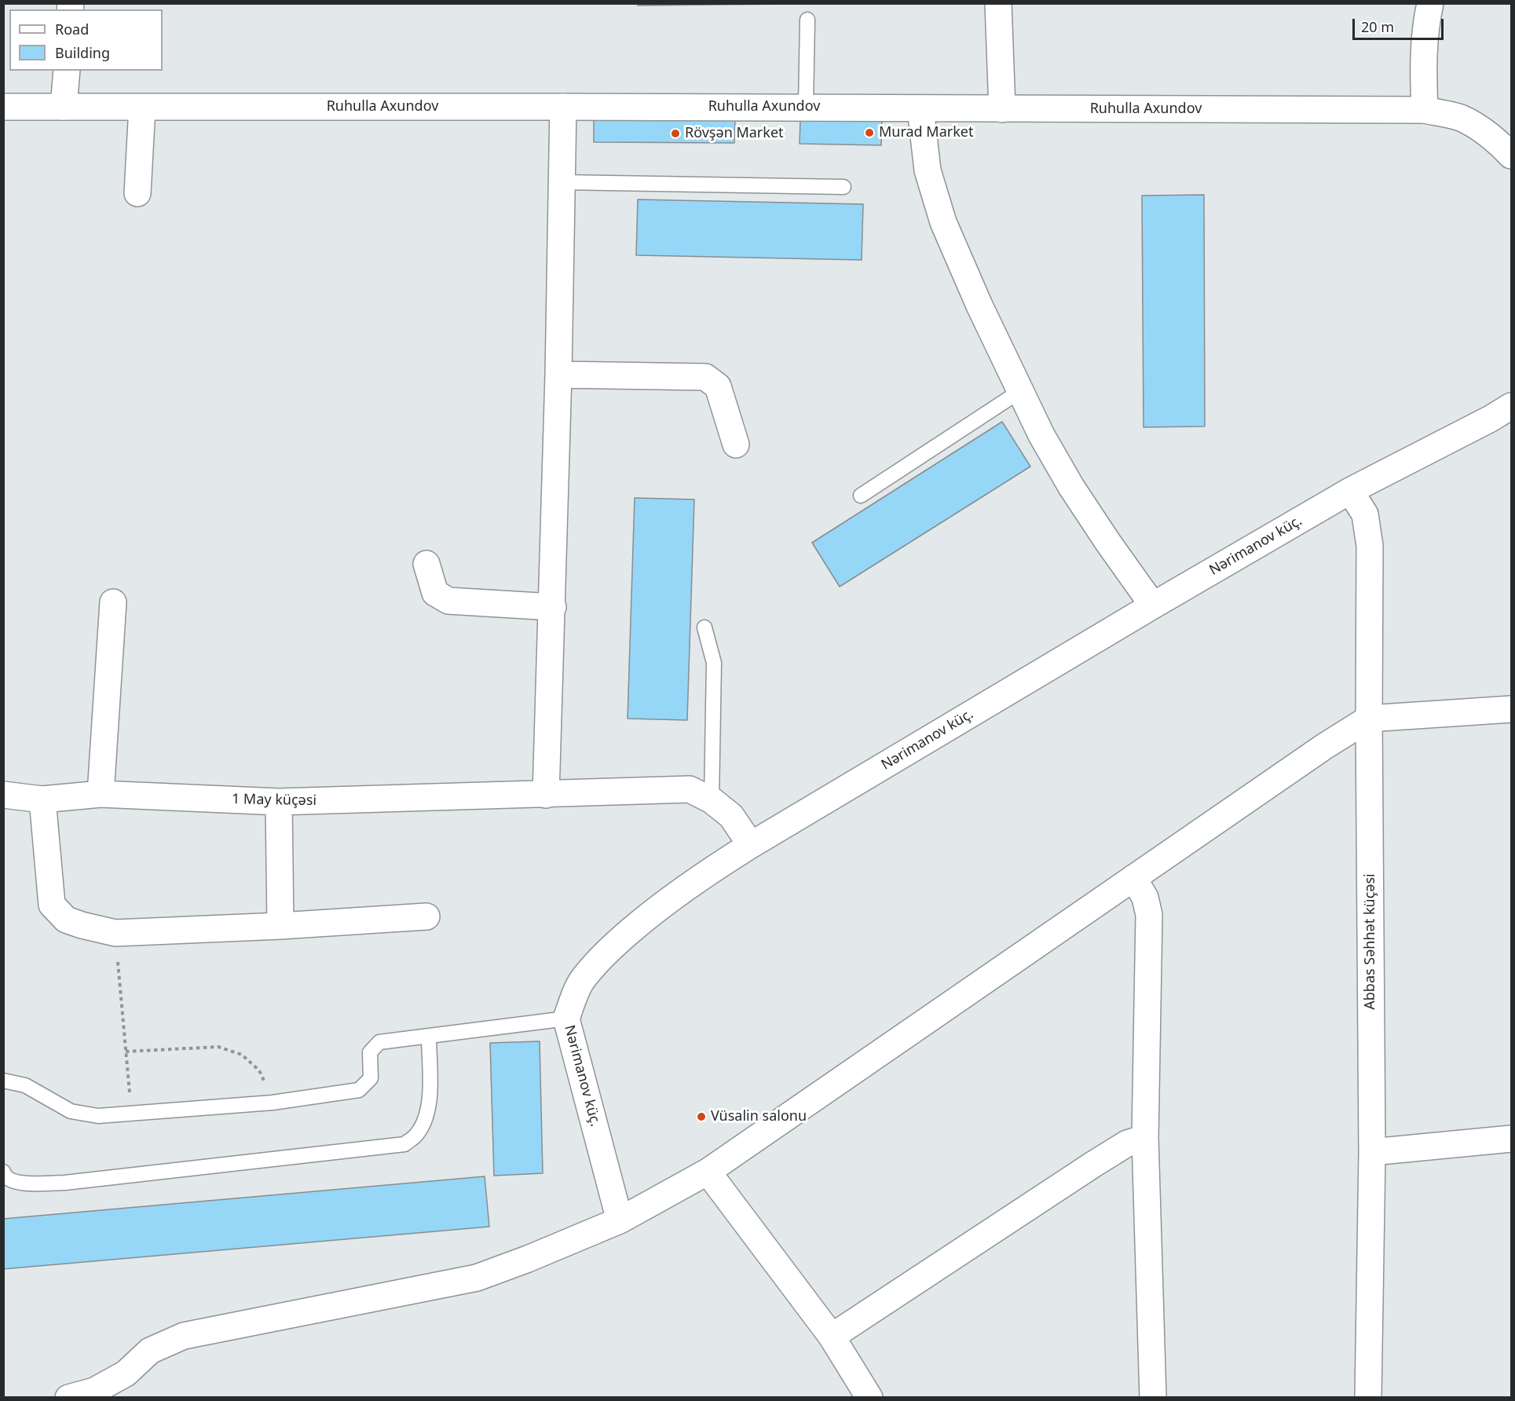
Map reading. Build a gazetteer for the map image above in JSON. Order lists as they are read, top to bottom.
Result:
{
  "streets": {
    "street": [
      "Ruhulla Axundov",
      "Nərimanov küç.",
      "1 May küçəsi",
      "Abbas Səhhət küçəsi"
    ]
  },
  "crossings": [
    ["Nərimanov küç.", "1 May küçəsi"],
    ["Nərimanov küç.", "Abbas Səhhət küçəsi"]
  ],
  "places": ["Murad Market", "Rövşən Market", "Vüsalin salonu"],
  "legend": ["Road", "Building"],
  "scale_bar": "20 m"
}
